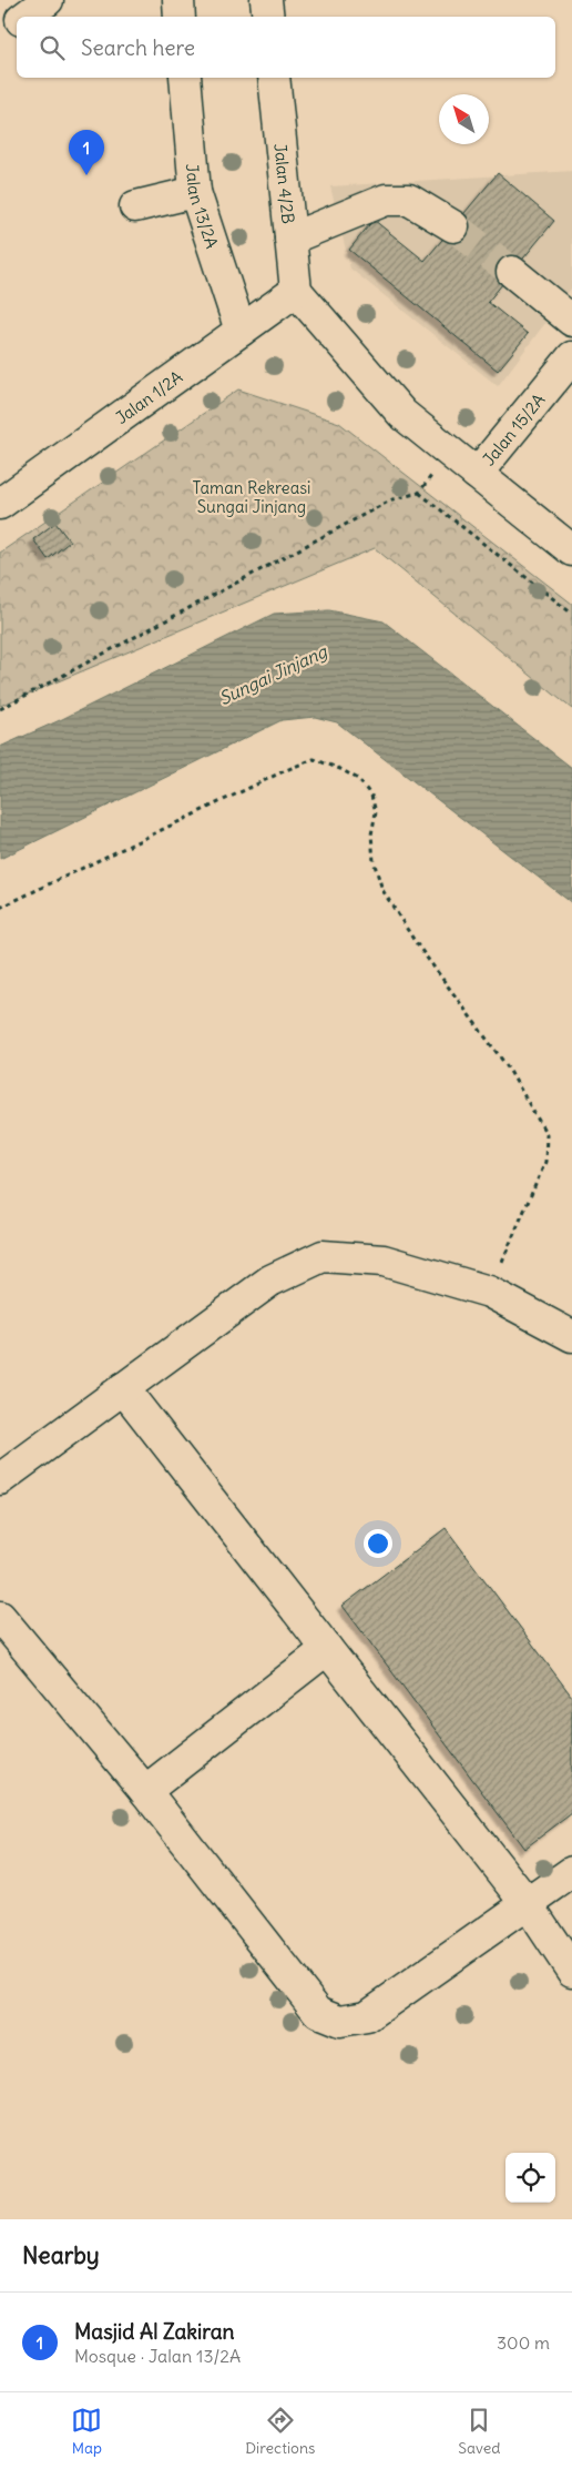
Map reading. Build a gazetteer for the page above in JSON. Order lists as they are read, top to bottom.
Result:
{
  "streets": {
    "street": [
      "Jalan 4/2B",
      "Jalan 13/2A",
      "Jalan 1/2A",
      "Jalan 15/2A"
    ]
  },
  "crossings": [
    ["Jalan 4/2B", "Jalan 1/2A"],
    ["Jalan 13/2A", "Jalan 1/2A"]
  ],
  "water": ["Sungai Jinjang"],
  "parks": ["Taman Rekreasi Sungai Jinjang"],
  "north": "top left",
  "page": {
    "search": "Search here",
    "pins": "1",
    "heading": "Nearby",
    "list": [
      {
        "mark": "1",
        "name": "Masjid Al Zakiran",
        "note": "Mosque · Jalan 13/2A",
        "value": "300 m"
      }
    ],
    "nav": ["Map", "Directions", "Saved"]
  }
}
